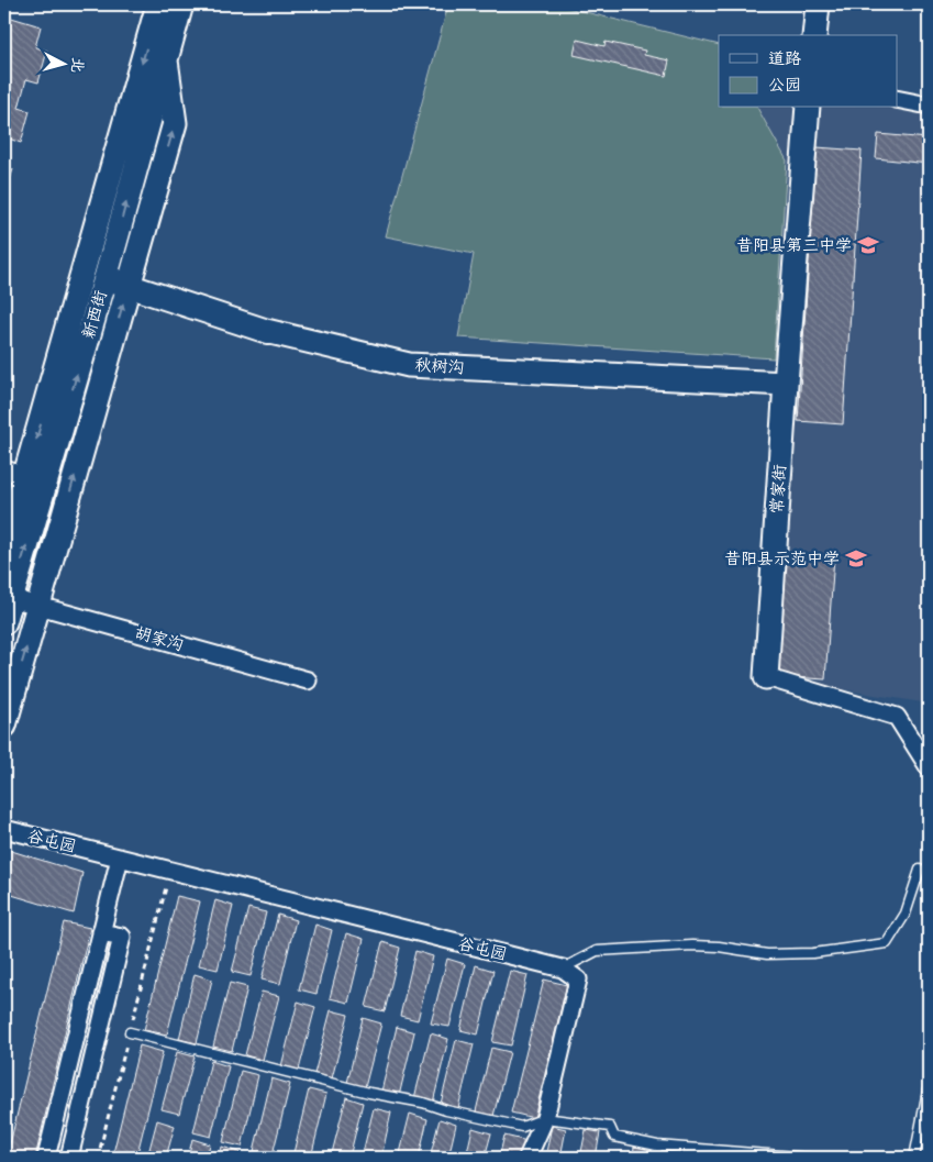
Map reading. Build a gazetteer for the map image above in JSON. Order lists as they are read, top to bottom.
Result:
{
  "streets": {
    "street": [
      "新西街",
      "秋树沟",
      "常家街",
      "胡家沟",
      "谷屯园"
    ]
  },
  "crossings": [
    ["新西街", "秋树沟"],
    ["新西街", "胡家沟"],
    ["秋树沟", "常家街"]
  ],
  "places": {
    "school or university": ["昔阳县第三中学", "昔阳县示范中学"]
  },
  "legend": ["道路", "公园"],
  "north": "right"
}
